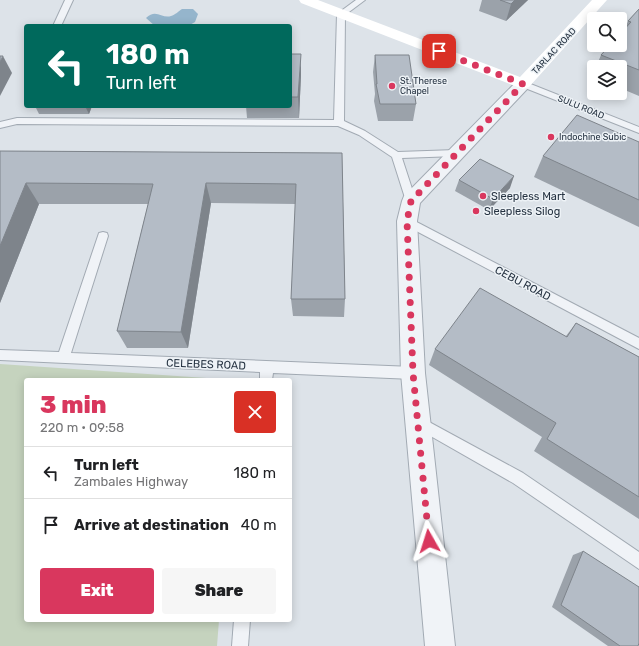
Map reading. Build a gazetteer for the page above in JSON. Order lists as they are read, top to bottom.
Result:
{
  "streets": {
    "main road": ["TARLAC ROAD"],
    "lane": ["SULU ROAD", "CEBU ROAD", "CELEBES ROAD"]
  },
  "crossings": [
    ["TARLAC ROAD", "SULU ROAD"]
  ],
  "places": [
    "St. Therese Chapel",
    "Indochine Subic",
    "Sleepless Mart",
    "Sleepless Silog"
  ],
  "page": {
    "turn": ["180 m", "Turn left"],
    "heading": ["3 min", "220 m · 09:58"],
    "list": [
      {
        "name": "Turn left",
        "note": "Zambales Highway",
        "value": "180 m"
      },
      {
        "name": "Arrive at destination",
        "value": "40 m"
      }
    ],
    "buttons": ["Exit", "Share"]
  }
}
